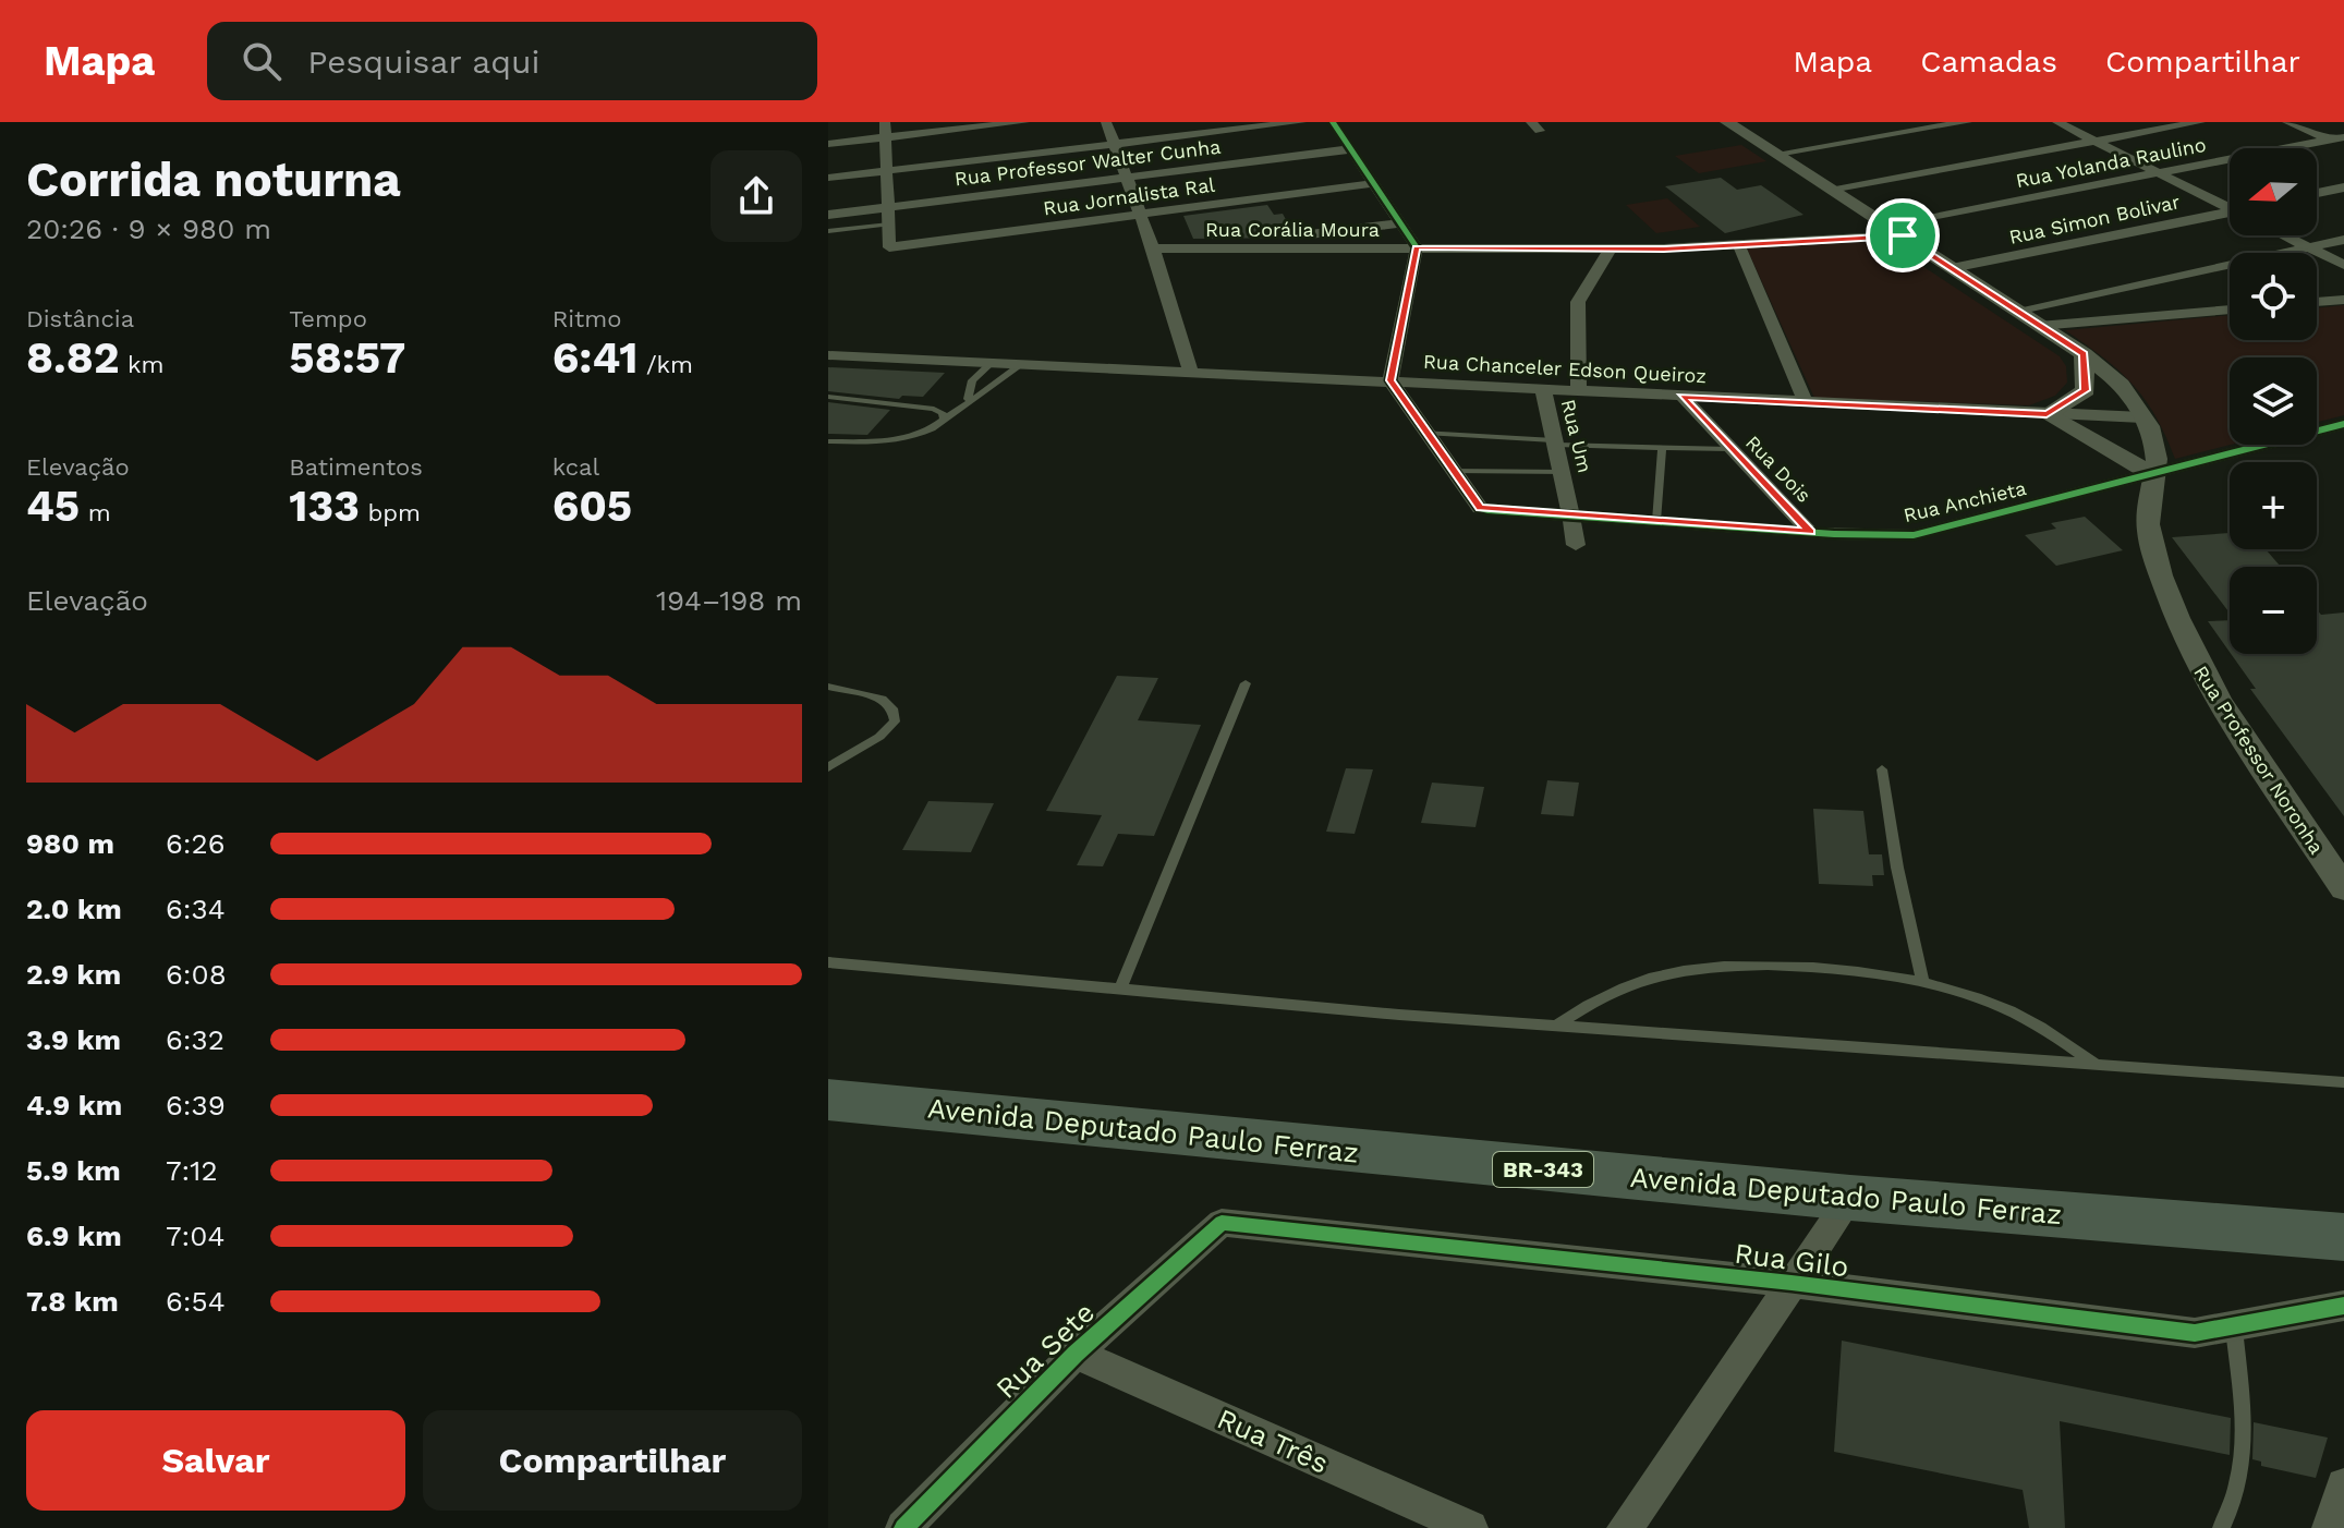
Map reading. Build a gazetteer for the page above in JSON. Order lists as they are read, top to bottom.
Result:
{
  "streets": {
    "highway": ["Avenida Deputado Paulo Ferraz", "BR-343"],
    "street": [
      "Rua Professor Walter Cunha",
      "Rua Yolanda Raulino",
      "Rua Jornalista Ral",
      "Rua Simon Bolivar",
      "Rua Corália Moura",
      "Rua Chanceler Edson Queiroz",
      "Rua Um",
      "Rua Dois",
      "Rua Anchieta",
      "Rua Professor Noronha",
      "Rua Gilo",
      "Rua Sete",
      "Rua Três"
    ]
  },
  "crossings": [
    ["Rua Yolanda Raulino", "Rua Corália Moura"],
    ["Rua Yolanda Raulino", "Rua Professor Noronha"],
    ["Rua Simon Bolivar", "Rua Professor Noronha"],
    ["Rua Corália Moura", "Rua Professor Noronha"],
    ["Rua Chanceler Edson Queiroz", "Rua Um"],
    ["Rua Chanceler Edson Queiroz", "Rua Dois"],
    ["Rua Chanceler Edson Queiroz", "Rua Anchieta"],
    ["Rua Chanceler Edson Queiroz", "Rua Professor Noronha"],
    ["Rua Um", "Rua Anchieta"],
    ["Rua Dois", "Rua Anchieta"],
    ["Rua Anchieta", "Rua Professor Noronha"],
    ["Rua Gilo", "Rua Sete"],
    ["Rua Sete", "Rua Três"]
  ],
  "north": "left",
  "page": {
    "header": "Mapa",
    "search": "Pesquisar aqui",
    "nav": ["Mapa", "Camadas", "Compartilhar"],
    "heading": ["Corrida noturna", "20:26 · 9 × 980 m"],
    "map_buttons": ["+", "−"],
    "stats": [
      ["Distância", "8.82 km"],
      ["Tempo", "58:57"],
      ["Ritmo", "6:41 /km"],
      ["Elevação", "45 m"],
      ["Batimentos", "133 bpm"],
      ["kcal", "605"]
    ],
    "chart": ["Elevação", "194–198 m"],
    "list": [
      {
        "name": "980 m",
        "note": "6:26"
      },
      {
        "name": "2.0 km",
        "note": "6:34"
      },
      {
        "name": "2.9 km",
        "note": "6:08"
      },
      {
        "name": "3.9 km",
        "note": "6:32"
      },
      {
        "name": "4.9 km",
        "note": "6:39"
      },
      {
        "name": "5.9 km",
        "note": "7:12"
      },
      {
        "name": "6.9 km",
        "note": "7:04"
      },
      {
        "name": "7.8 km",
        "note": "6:54"
      }
    ],
    "buttons": ["Salvar", "Compartilhar"]
  }
}
